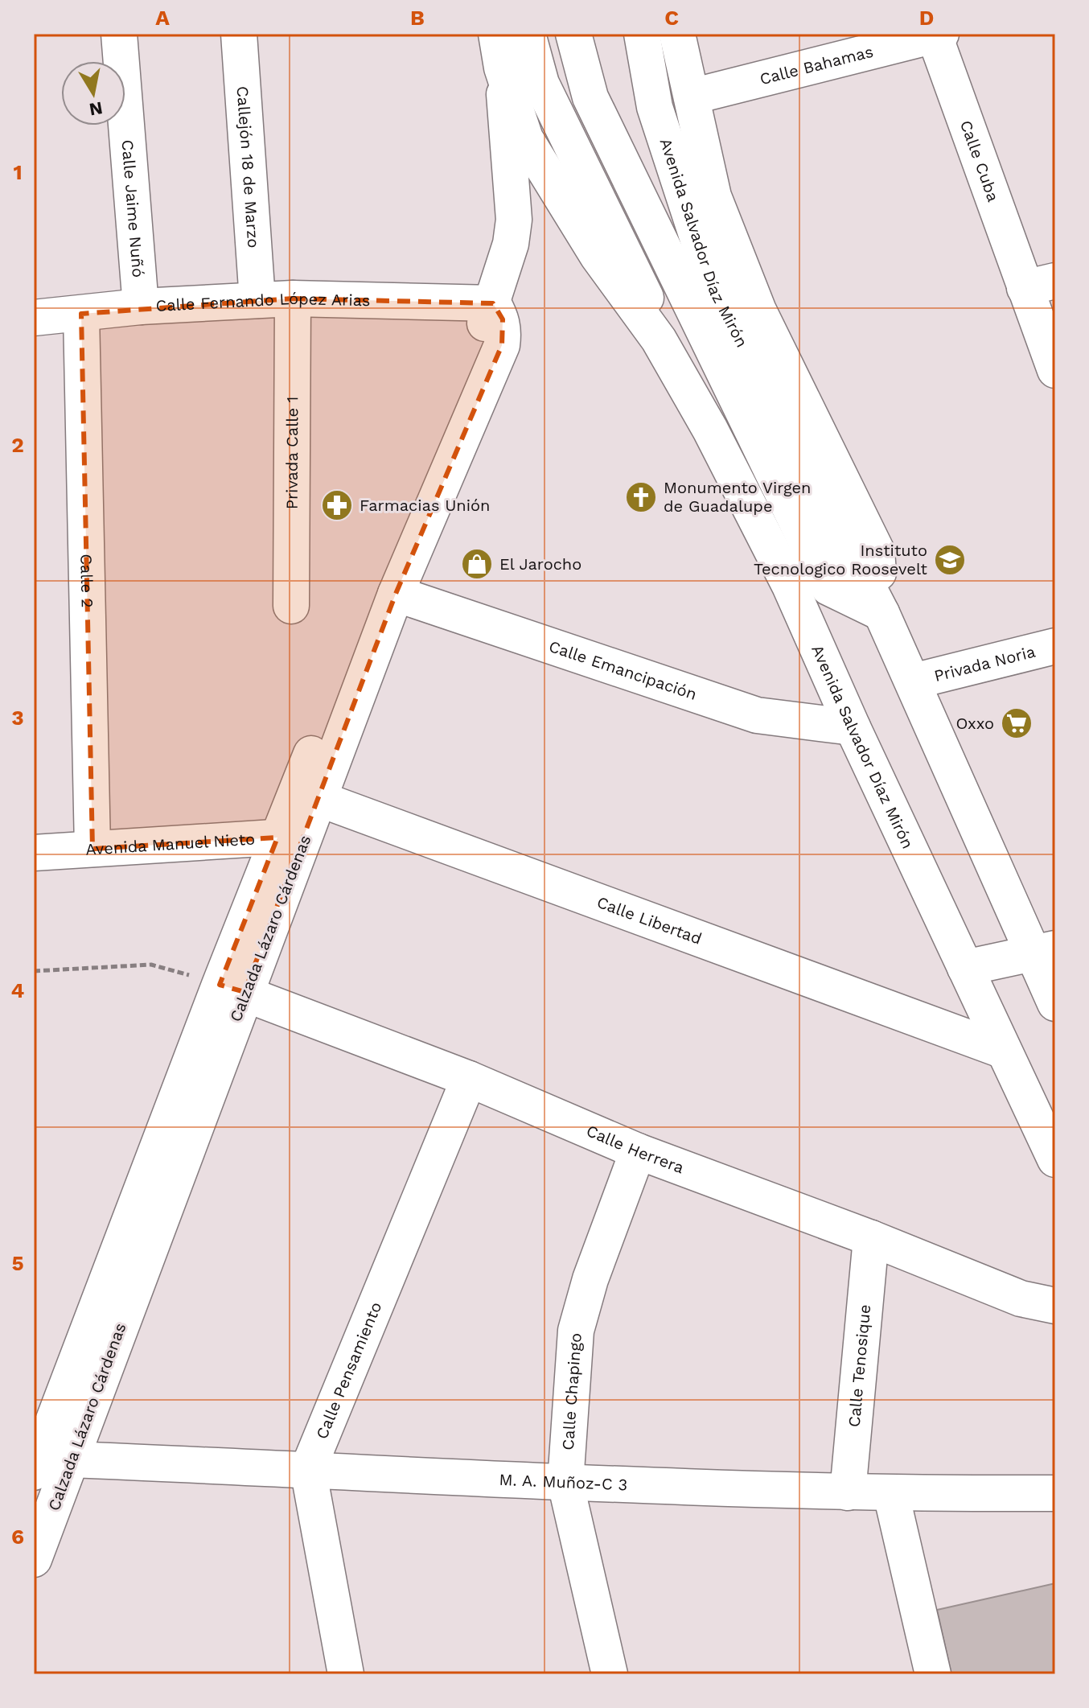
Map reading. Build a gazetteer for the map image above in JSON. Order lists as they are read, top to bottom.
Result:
{
  "streets": {
    "street": [
      "Calle Bahamas",
      "Calle Cuba",
      "Callejón 18 de Marzo",
      "Calle Jaime Nuñó",
      "Avenida Salvador Díaz Mirón",
      "Calle Fernando López Arias",
      "Privada Calle 1",
      "Calle 2",
      "Privada Noria",
      "Calle Emancipación",
      "Avenida Manuel Nieto",
      "Calle Libertad",
      "Calzada Lázaro Cárdenas",
      "Calle Herrera",
      "Calle Tenosique",
      "Calle Pensamiento",
      "Calle Chapingo",
      "M. A. Muñoz-C 3"
    ]
  },
  "crossings": [
    ["Calle Bahamas", "Calle Cuba"],
    ["Calle Bahamas", "Avenida Salvador Díaz Mirón"],
    ["Callejón 18 de Marzo", "Calle Fernando López Arias"],
    ["Calle Jaime Nuñó", "Calle Fernando López Arias"],
    ["Avenida Salvador Díaz Mirón", "Privada Noria"],
    ["Avenida Salvador Díaz Mirón", "Calle Emancipación"],
    ["Avenida Salvador Díaz Mirón", "Calle Libertad"],
    ["Avenida Salvador Díaz Mirón", "Calzada Lázaro Cárdenas"],
    ["Calle Fernando López Arias", "Privada Calle 1"],
    ["Calle Fernando López Arias", "Calle 2"],
    ["Calle Fernando López Arias", "Calzada Lázaro Cárdenas"],
    ["Calle 2", "Avenida Manuel Nieto"],
    ["Calle Emancipación", "Calzada Lázaro Cárdenas"],
    ["Avenida Manuel Nieto", "Calzada Lázaro Cárdenas"],
    ["Calle Libertad", "Calzada Lázaro Cárdenas"],
    ["Calzada Lázaro Cárdenas", "Calle Herrera"],
    ["Calzada Lázaro Cárdenas", "M. A. Muñoz-C 3"],
    ["Calle Herrera", "Calle Tenosique"],
    ["Calle Herrera", "Calle Pensamiento"],
    ["Calle Herrera", "Calle Chapingo"],
    ["Calle Tenosique", "M. A. Muñoz-C 3"],
    ["Calle Pensamiento", "M. A. Muñoz-C 3"],
    ["Calle Chapingo", "M. A. Muñoz-C 3"]
  ],
  "places": {
    "church": ["Monumento Virgen de Guadalupe"],
    "pharmacy": ["Farmacias Unión"],
    "school or university": ["Instituto Tecnologico Roosevelt"],
    "shop": ["El Jarocho"],
    "supermarket": ["Oxxo"]
  },
  "north": "bottom",
  "grid": {
    "columns": [
      "A",
      "B",
      "C",
      "D"
    ],
    "rows": [
      "1",
      "2",
      "3",
      "4",
      "5",
      "6"
    ]
  }
}
